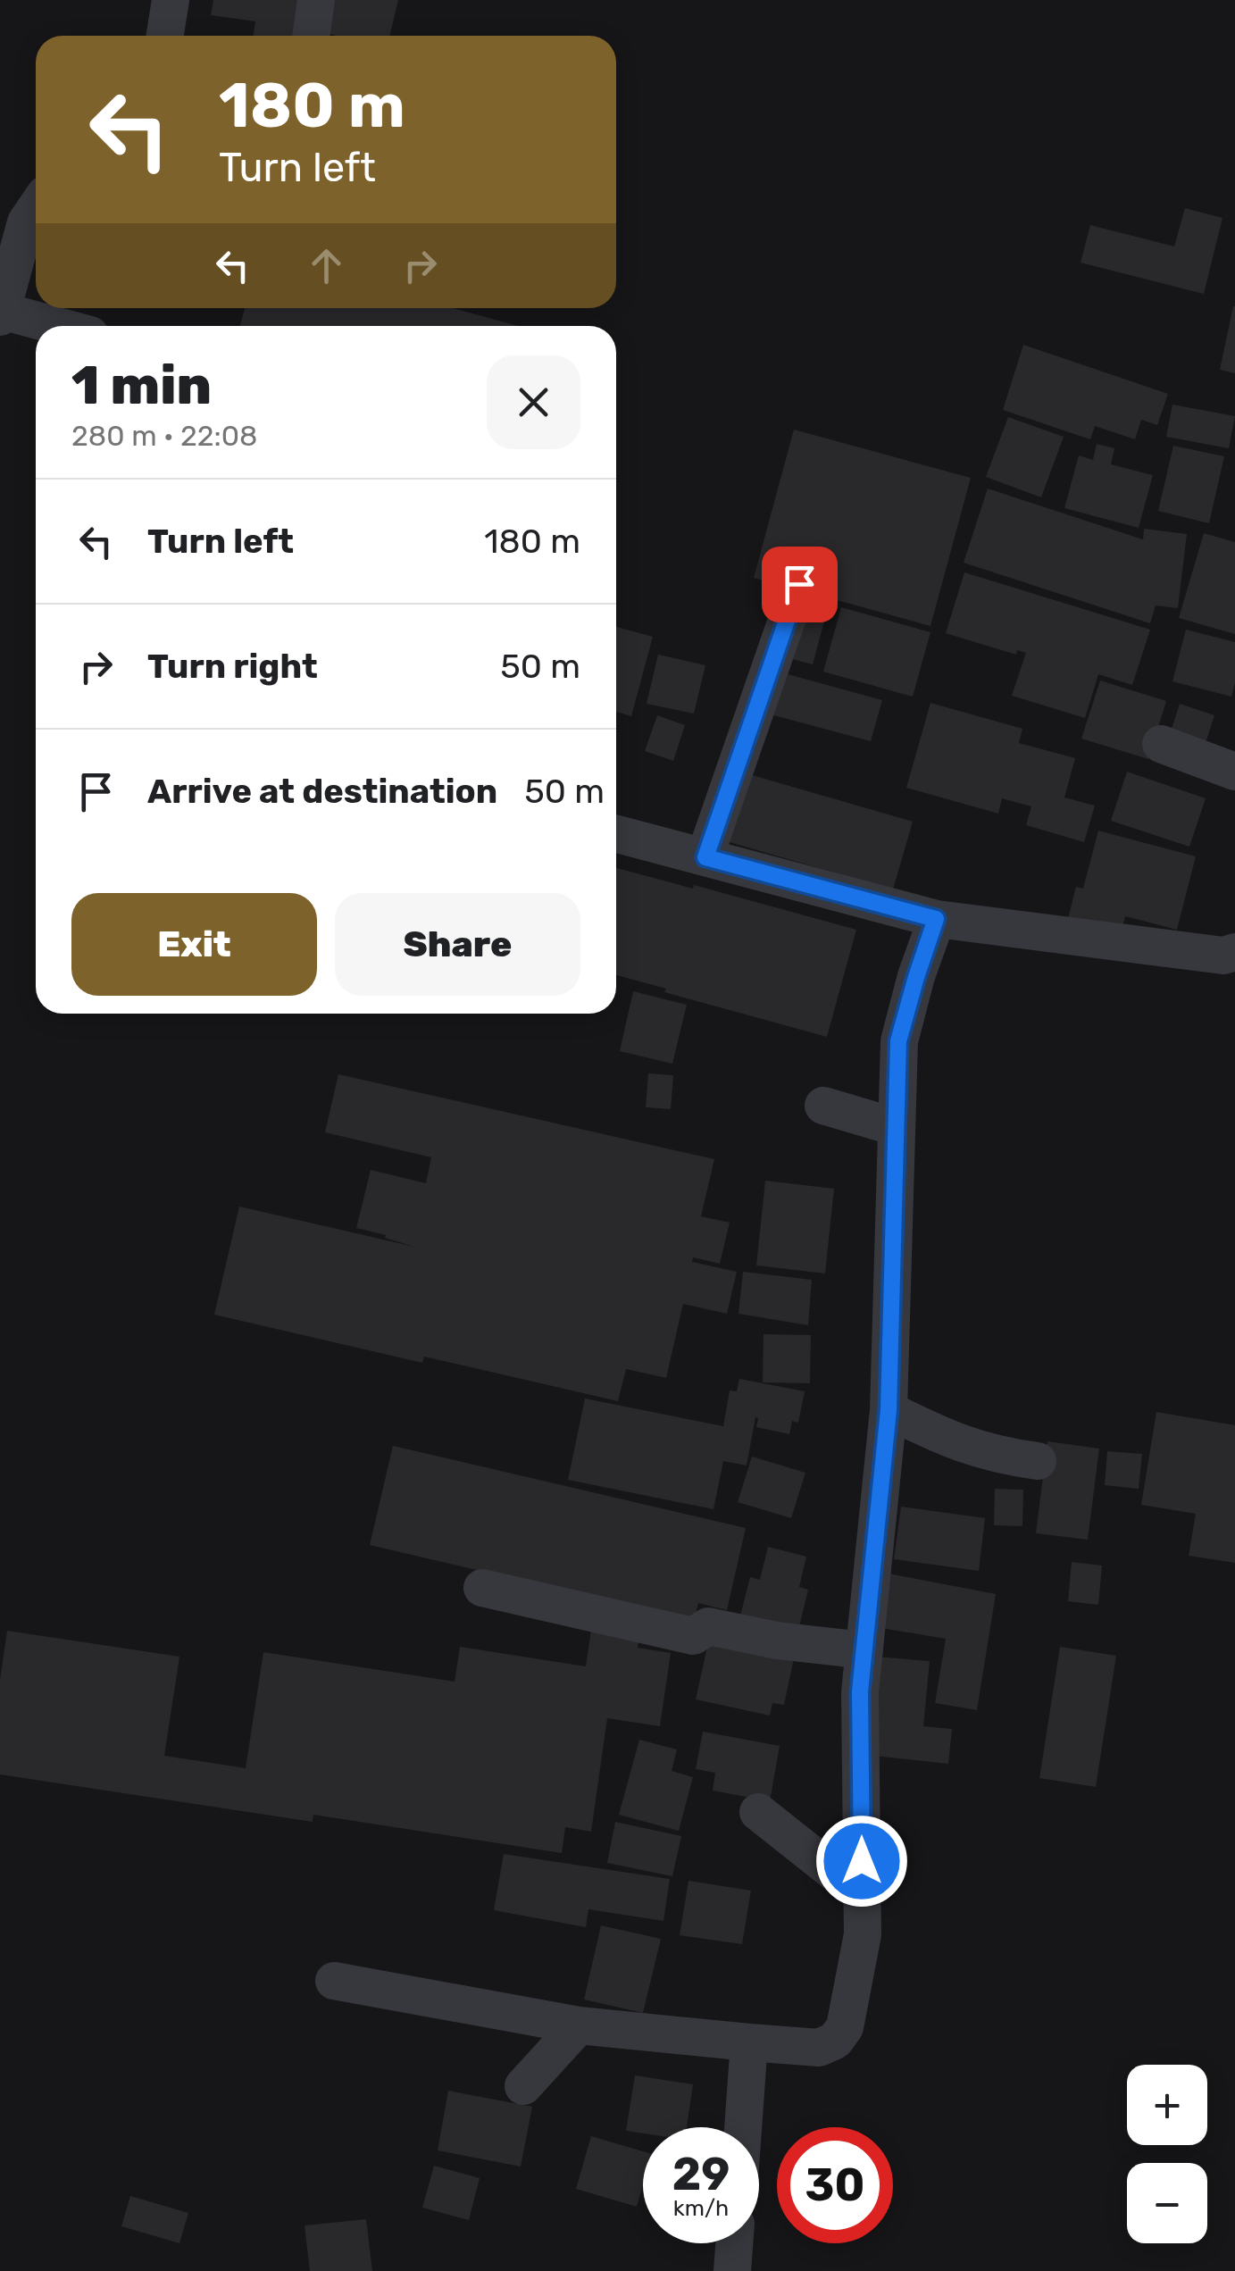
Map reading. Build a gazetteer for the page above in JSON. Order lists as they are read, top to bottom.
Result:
{
  "page": {
    "turn": ["180 m", "Turn left"],
    "heading": ["1 min", "280 m · 22:08"],
    "list": [
      {
        "name": "Turn left",
        "value": "180 m"
      },
      {
        "name": "Turn right",
        "value": "50 m"
      },
      {
        "name": "Arrive at destination",
        "value": "50 m"
      }
    ],
    "buttons": ["Exit", "Share"],
    "map_buttons": ["+", "−"],
    "speed": "29 km/h",
    "limit": "30"
  }
}
